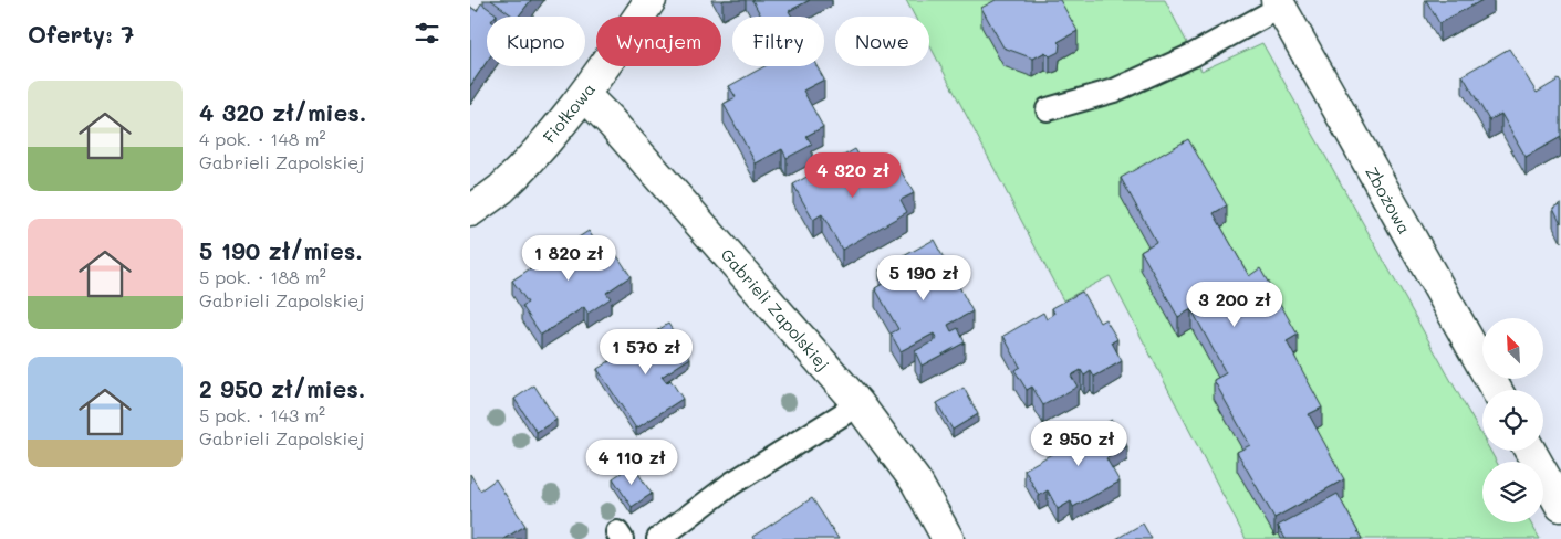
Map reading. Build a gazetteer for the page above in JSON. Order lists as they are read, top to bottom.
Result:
{
  "streets": {
    "street": ["Fiołkowa", "Zbożowa", "Gabrieli Zapolskiej"]
  },
  "crossings": [
    ["Fiołkowa", "Gabrieli Zapolskiej"]
  ],
  "north": "top left",
  "page": {
    "heading": "Oferty: 7",
    "chip": [
      "Kupno",
      "Wynajem",
      "Filtry",
      "Nowe"
    ],
    "list": [
      {
        "name": "4 320 zł/mies.",
        "note": "4 pok. · 148 m² · Gabrieli Zapolskiej"
      },
      {
        "name": "5 190 zł/mies.",
        "note": "5 pok. · 188 m² · Gabrieli Zapolskiej"
      },
      {
        "name": "2 950 zł/mies.",
        "note": "5 pok. · 143 m² · Gabrieli Zapolskiej"
      }
    ],
    "price": [
      "4 320 zł",
      "1 820 zł",
      "5 190 zł",
      "3 200 zł",
      "1 570 zł",
      "2 950 zł",
      "4 110 zł"
    ]
  }
}
